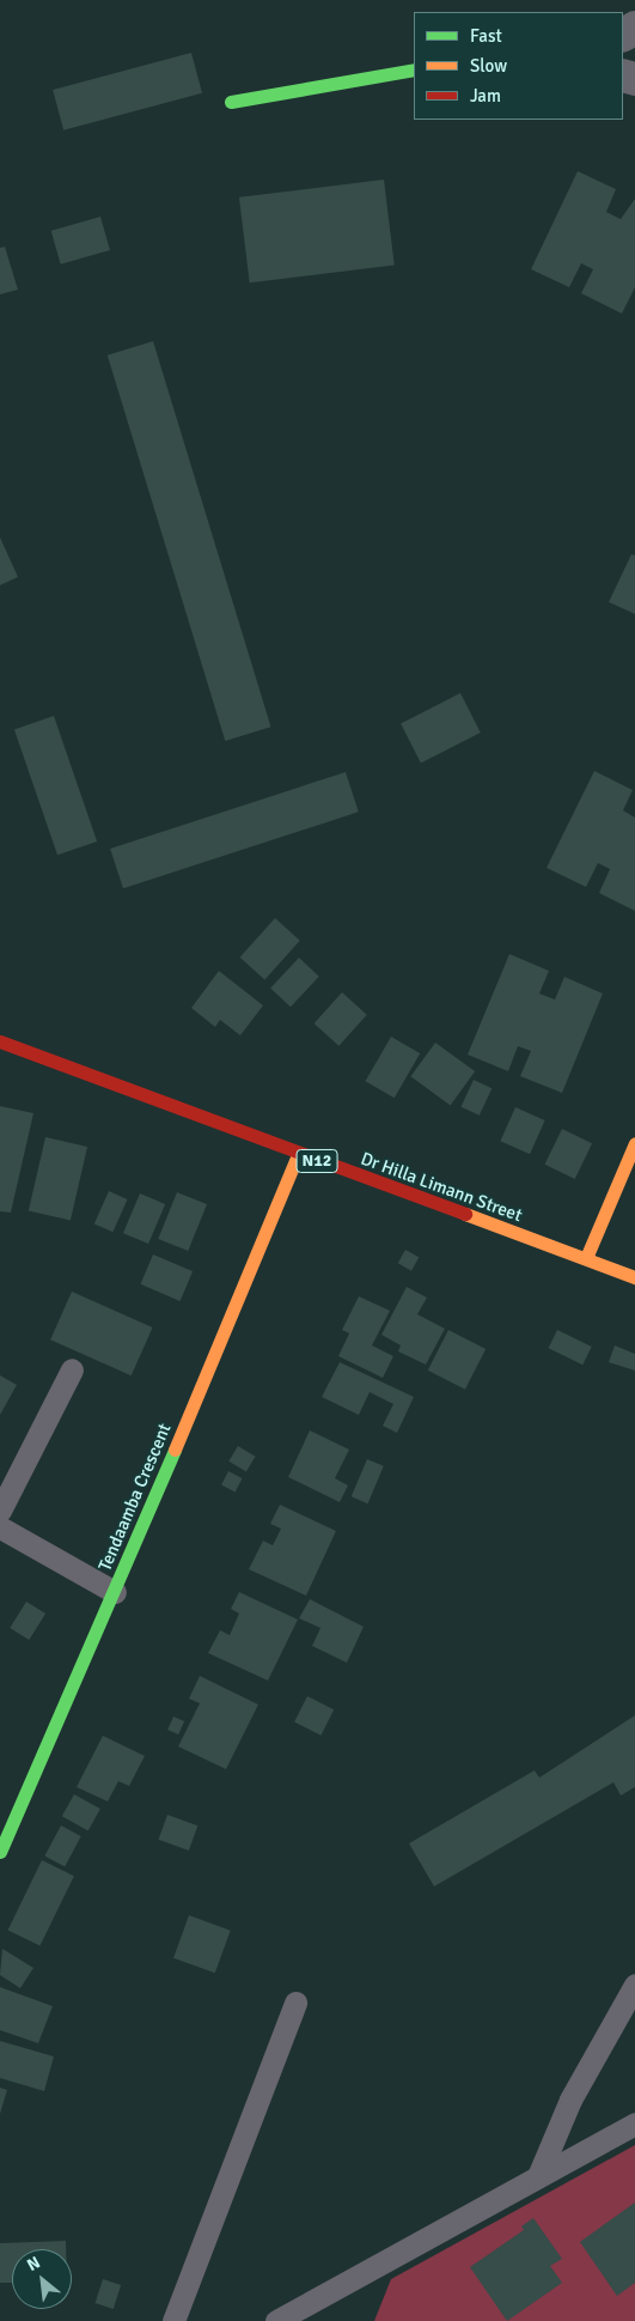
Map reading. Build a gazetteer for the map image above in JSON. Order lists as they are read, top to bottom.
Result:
{
  "streets": {
    "main road": ["N12", "Dr Hilla Limann Street", "Tendaamba Crescent"]
  },
  "crossings": [
    ["Dr Hilla Limann Street", "Tendaamba Crescent"]
  ],
  "legend": ["Fast", "Slow", "Jam"],
  "north": "top left"
}
